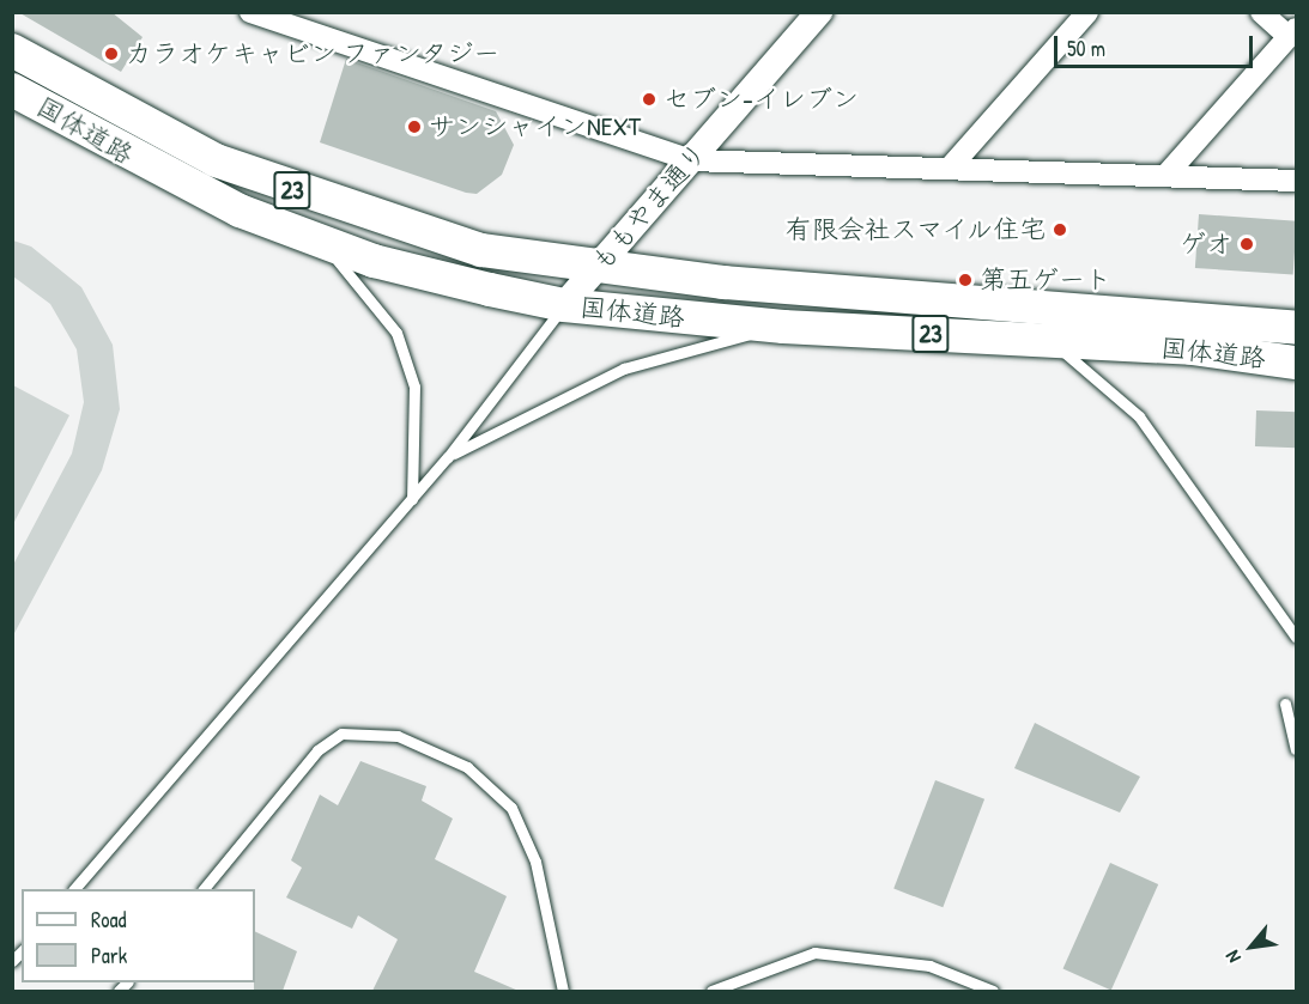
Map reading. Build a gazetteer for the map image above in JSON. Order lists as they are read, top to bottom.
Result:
{
  "streets": {
    "main road": ["国体道路", "23"],
    "street": ["ももやま通り"]
  },
  "crossings": [
    ["国体道路", "ももやま通り"]
  ],
  "places": [
    "カラオケキャビン ファンタジー",
    "セブン-イレブン",
    "サンシャインNEXT",
    "有限会社スマイル住宅",
    "ゲオ",
    "第五ゲート"
  ],
  "legend": ["Road", "Park"],
  "scale_bar": "50 m",
  "north": "bottom left"
}
